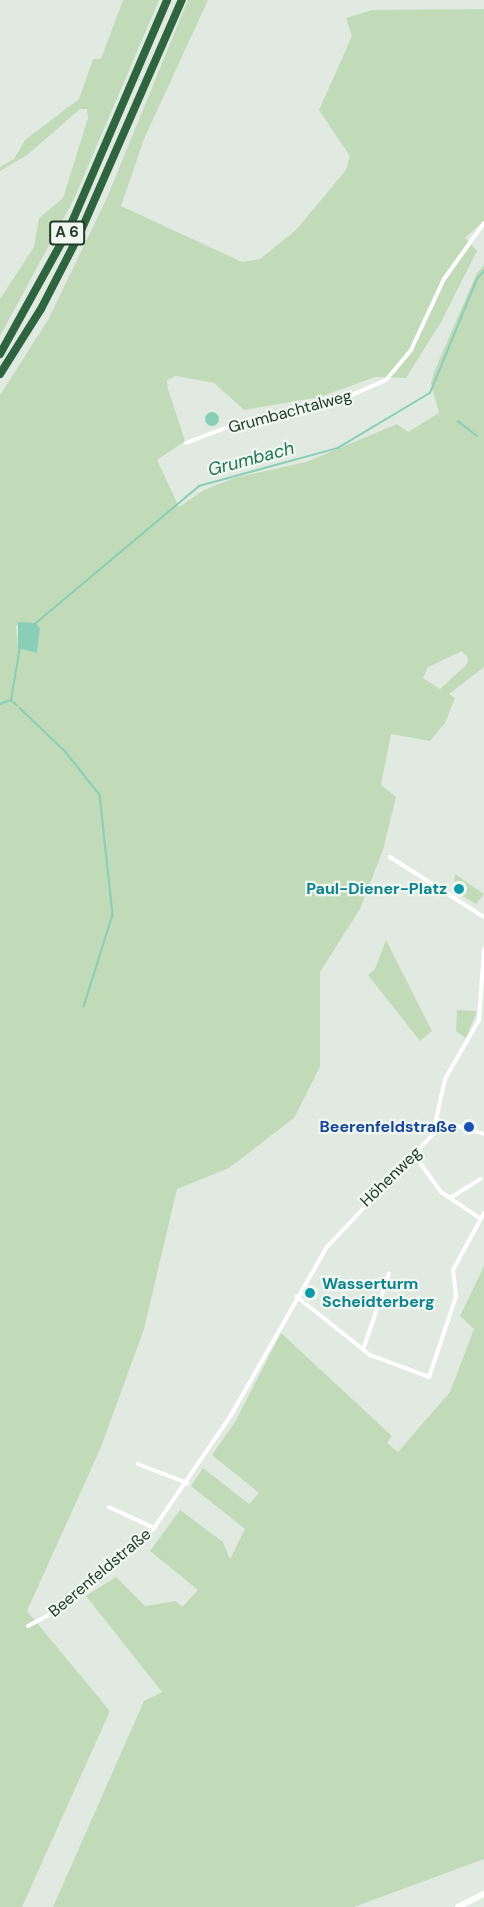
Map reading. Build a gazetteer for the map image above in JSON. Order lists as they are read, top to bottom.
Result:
{
  "streets": {
    "highway": ["A 6"],
    "street": ["Grumbachtalweg", "Höhenweg", "Beerenfeldstraße"]
  },
  "crossings": [
    ["Höhenweg", "Beerenfeldstraße"]
  ],
  "water": ["Grumbach"],
  "places": ["Paul-Diener-Platz", "Beerenfeldstraße", "Wasserturm Scheidterberg"]
}
